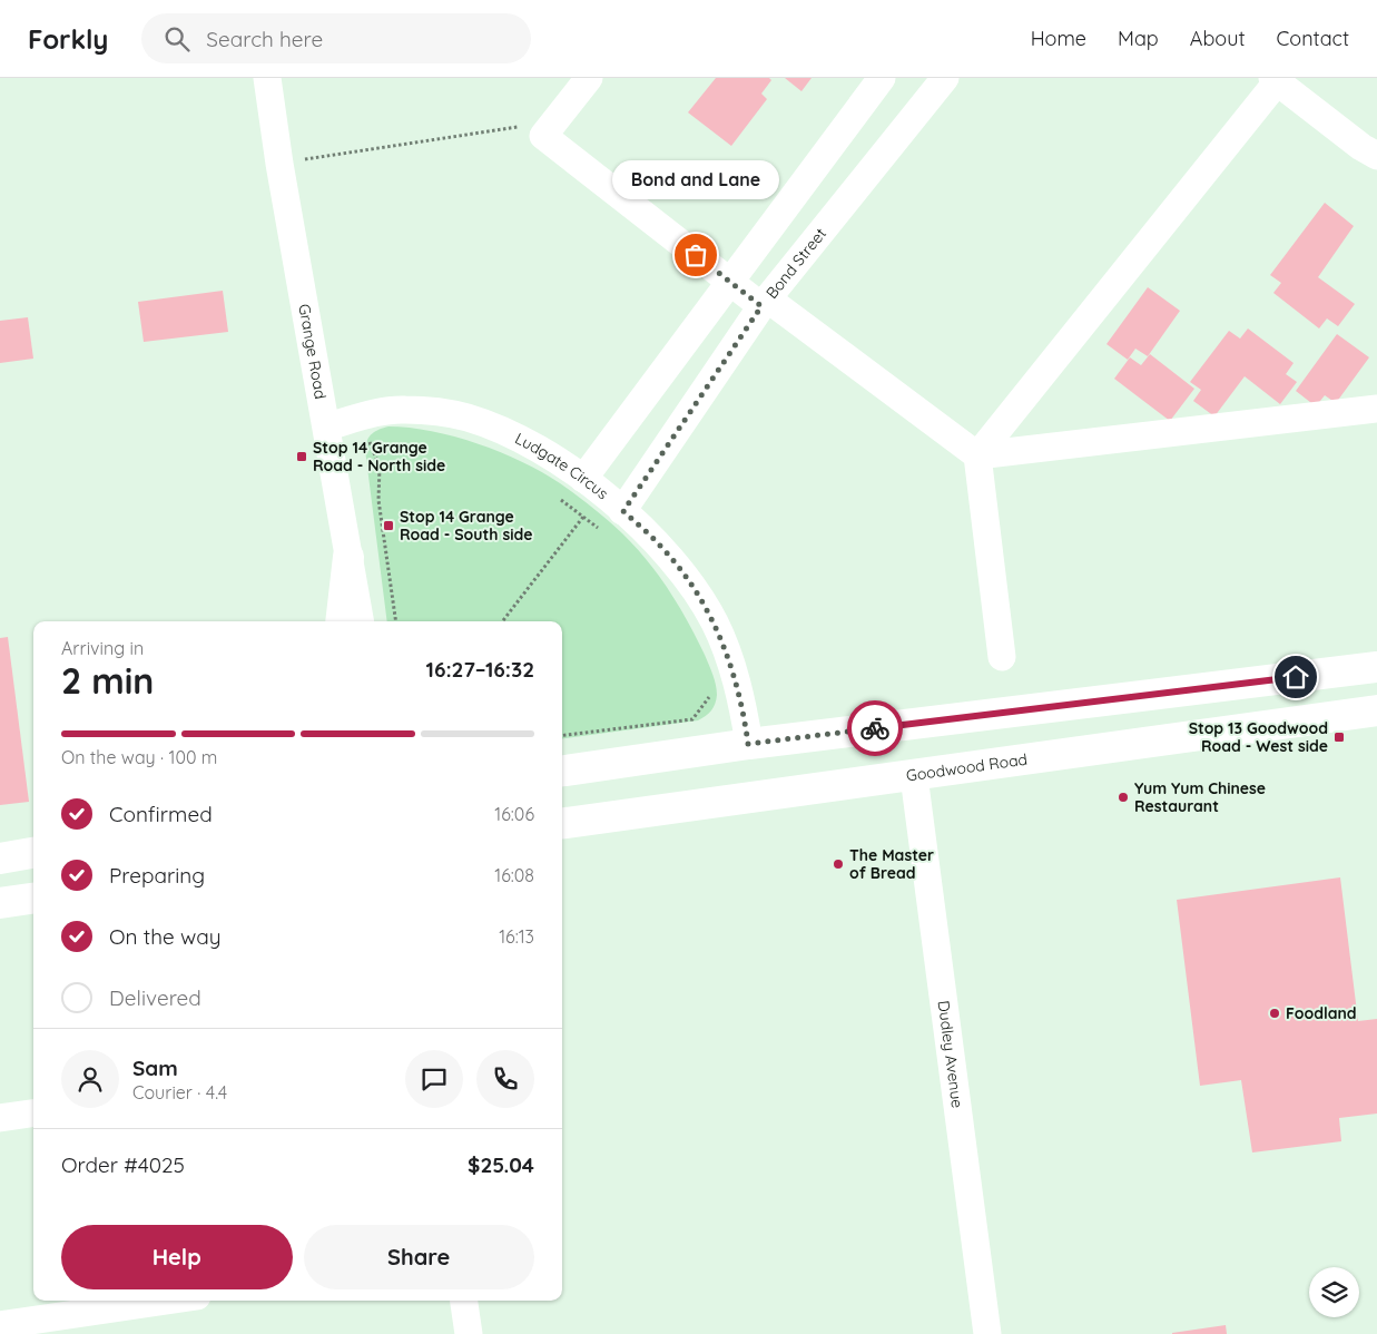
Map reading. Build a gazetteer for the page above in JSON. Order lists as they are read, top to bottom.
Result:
{
  "streets": {
    "main road": ["Goodwood Road"],
    "street": [
      "Bond Street",
      "Grange Road",
      "Ludgate Circus",
      "Dudley Avenue"
    ]
  },
  "crossings": [
    ["Bond Street", "Ludgate Circus"],
    ["Grange Road", "Ludgate Circus"],
    ["Goodwood Road", "Dudley Avenue"]
  ],
  "places": {
    "other": [
      "Bond and Lane",
      "Yum Yum Chinese Restaurant",
      "The Master of Bread",
      "Foodland"
    ],
    "transit": ["Stop 14 Grange Road - North side", "Stop 14 Grange Road - South side", "Stop 13 Goodwood Road - West side"]
  },
  "page": {
    "header": "Forkly",
    "search": "Search here",
    "nav": [
      "Home",
      "Map",
      "About",
      "Contact"
    ],
    "bubble": "Bond and Lane",
    "heading": ["2 min", "Arriving in", "16:27–16:32"],
    "panel": [
      "Sam",
      "Courier · 4.4",
      "Order #4025",
      "$25.04"
    ],
    "bar": "On the way · 100 m",
    "list": [
      ["Confirmed", "16:06"],
      ["Preparing", "16:08"],
      ["On the way", "16:13"],
      "Delivered"
    ],
    "buttons": ["Help", "Share"]
  }
}
